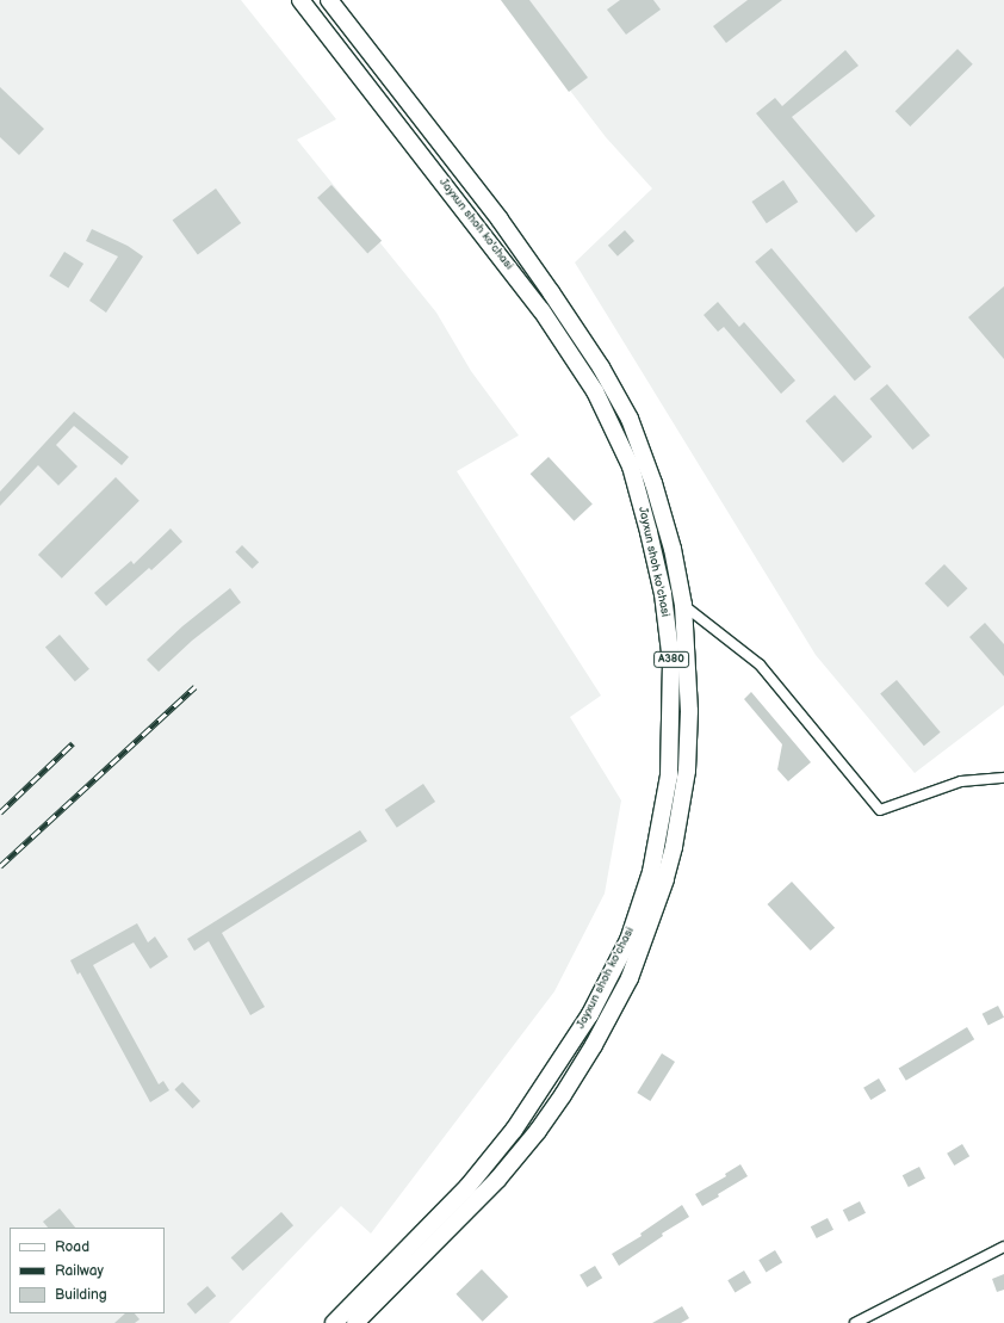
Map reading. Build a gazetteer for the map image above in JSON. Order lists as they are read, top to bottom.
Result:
{
  "streets": {
    "highway": ["Jayxun shoh ko'chasi", "A380"]
  },
  "legend": ["Road", "Railway", "Building"]
}
